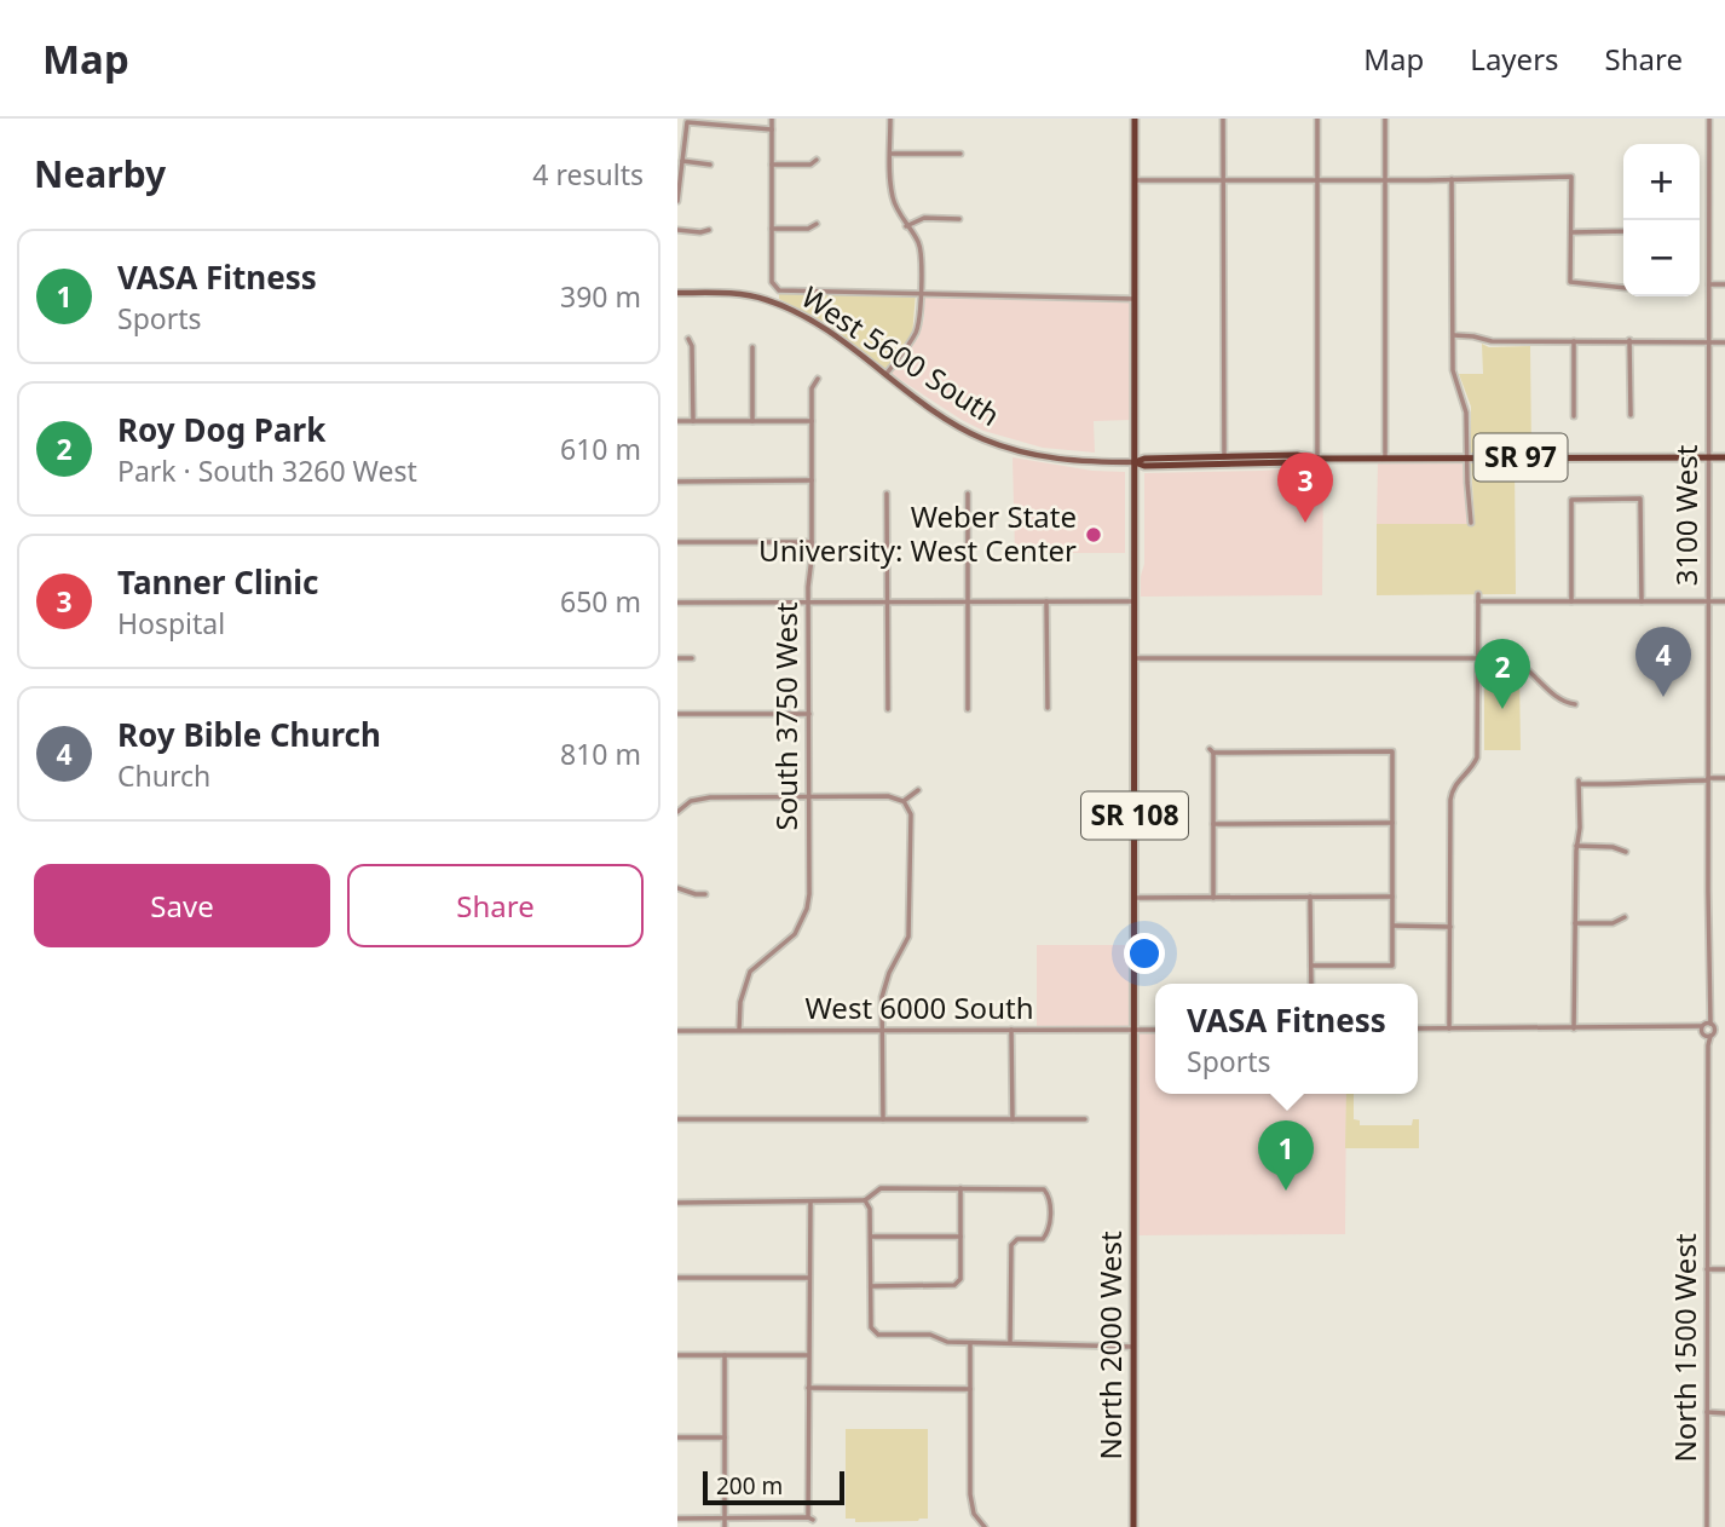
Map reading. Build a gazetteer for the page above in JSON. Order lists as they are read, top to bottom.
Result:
{
  "streets": {
    "main road": [
      "West 5600 South",
      "SR 97",
      "SR 108",
      "North 2000 West"
    ],
    "street": [
      "3100 West",
      "South 3750 West",
      "West 6000 South",
      "North 1500 West"
    ]
  },
  "crossings": [
    ["West 5600 South", "SR 97"],
    ["West 5600 South", "SR 108"],
    ["SR 97", "3100 West"],
    ["SR 97", "SR 108"],
    ["3100 West", "North 1500 West"],
    ["South 3750 West", "West 6000 South"],
    ["SR 108", "West 6000 South"],
    ["SR 108", "North 2000 West"],
    ["West 6000 South", "North 2000 West"]
  ],
  "places": ["Weber State University: West Center"],
  "scale_bar": "200 m",
  "page": {
    "header": "Map",
    "nav": ["Map", "Layers", "Share"],
    "heading": ["Nearby", "4 results"],
    "map_buttons": ["+", "−"],
    "list": [
      {
        "mark": "1",
        "name": "VASA Fitness",
        "note": "Sports",
        "value": "390 m"
      },
      {
        "mark": "2",
        "name": "Roy Dog Park",
        "note": "Park · South 3260 West",
        "value": "610 m"
      },
      {
        "mark": "3",
        "name": "Tanner Clinic",
        "note": "Hospital",
        "value": "650 m"
      },
      {
        "mark": "4",
        "name": "Roy Bible Church",
        "note": "Church",
        "value": "810 m"
      }
    ],
    "pins": [
      "3",
      "4",
      "2",
      "1"
    ],
    "buttons": ["Save", "Share"],
    "popup": ["VASA Fitness", "Sports"],
    "scale": "200 m"
  }
}
